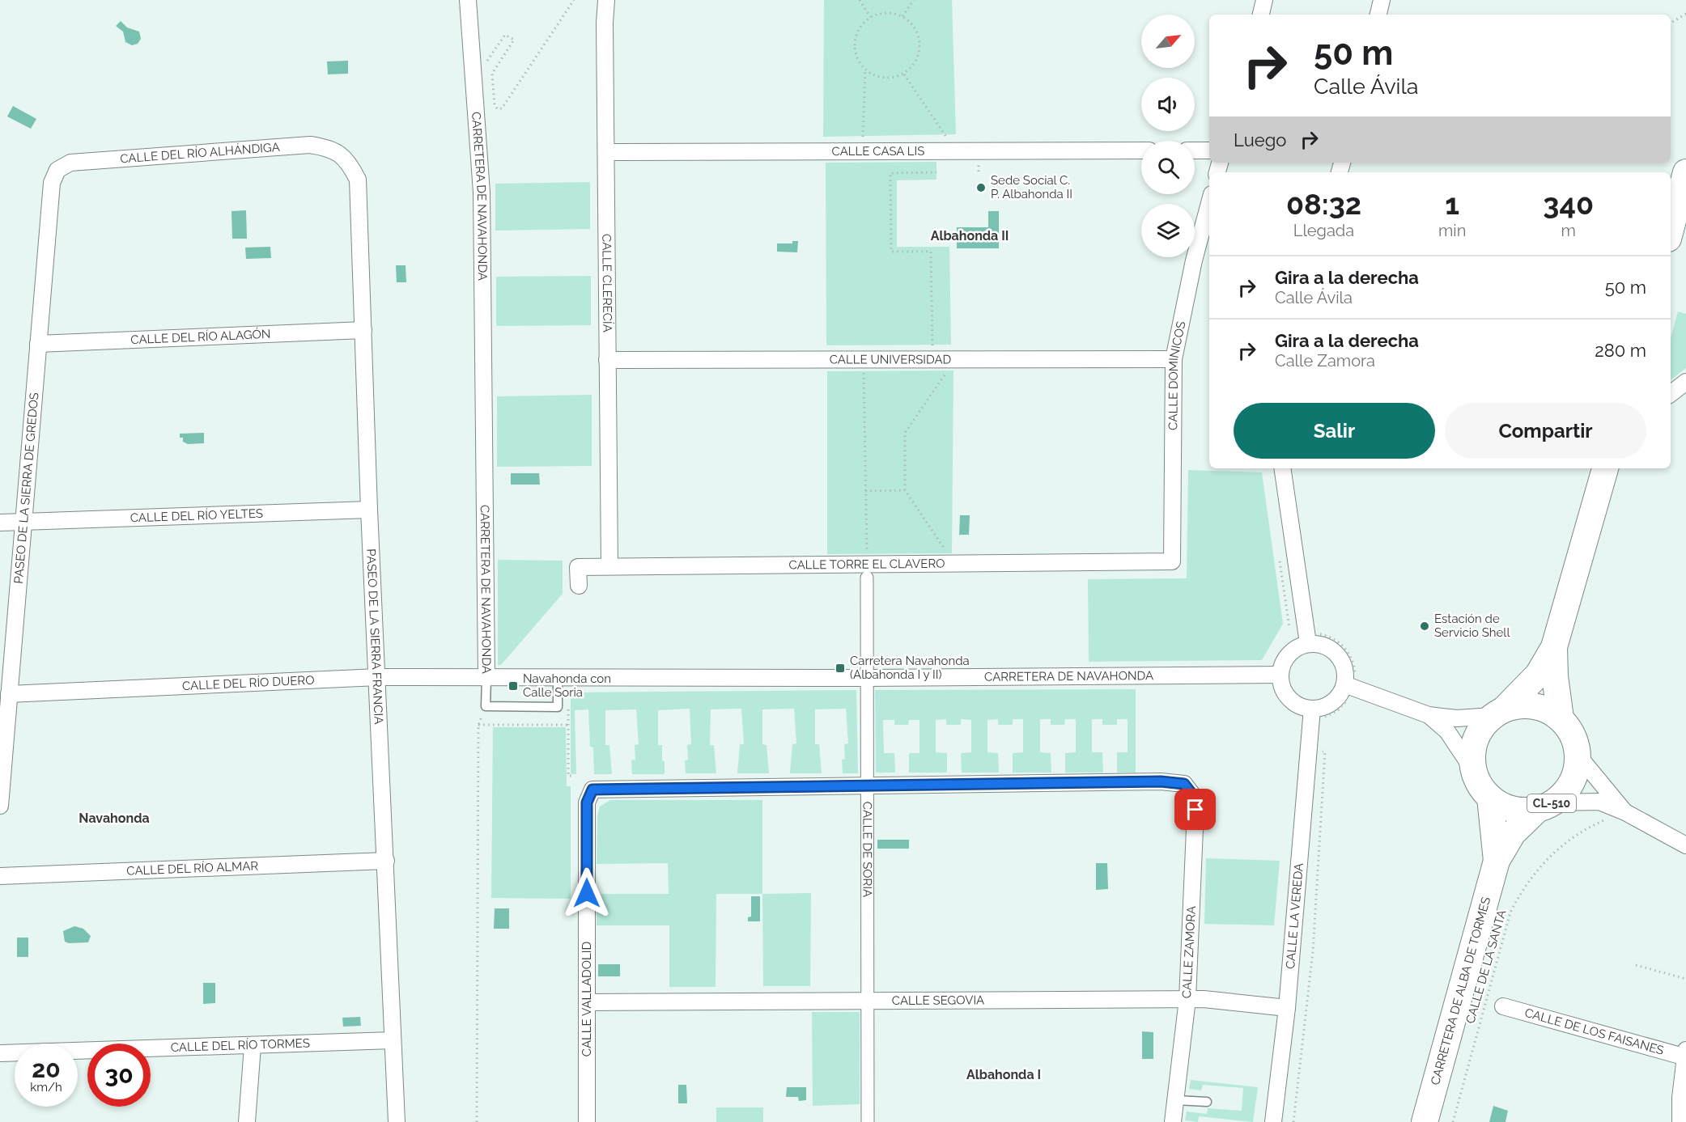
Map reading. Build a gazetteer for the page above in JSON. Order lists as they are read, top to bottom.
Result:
{
  "streets": {
    "main road": ["CL-510", "CARRETERA DE ALBA DE TORMES"],
    "street": [
      "CALLE CASA LIS",
      "CALLE DEL RÍO ALHÁNDIGA",
      "CARRETERA DE NAVAHONDA",
      "CALLE CLERECÍA",
      "CALLE DEL RÍO ALAGÓN",
      "CALLE UNIVERSIDAD",
      "CALLE DOMINICOS",
      "PASEO DE LA SIERRA DE GREDOS",
      "CALLE DEL RÍO YELTES",
      "CALLE TORRE EL CLAVERO",
      "PASEO DE LA SIERRA FRANCIA",
      "CALLE DEL RÍO DUERO",
      "CALLE DE SORIA",
      "CALLE DEL RÍO ALMAR",
      "CALLE LA VEREDA",
      "CALLE ZAMORA",
      "CALLE VALLADOLID",
      "CALLE SEGOVIA",
      "CALLE DE LOS FAISANES",
      "CALLE DEL RÍO TORMES"
    ],
    "path": ["CALLE DE LA SANTA"]
  },
  "crossings": [
    ["CALLE CASA LIS", "CALLE CLERECÍA"],
    ["CALLE DEL RÍO ALHÁNDIGA", "PASEO DE LA SIERRA DE GREDOS"],
    ["CALLE DEL RÍO ALHÁNDIGA", "PASEO DE LA SIERRA FRANCIA"],
    ["CARRETERA DE NAVAHONDA", "CALLE DEL RÍO DUERO"],
    ["CARRETERA DE NAVAHONDA", "CALLE DE SORIA"],
    ["CARRETERA DE NAVAHONDA", "CALLE LA VEREDA"],
    ["CALLE CLERECÍA", "CALLE UNIVERSIDAD"],
    ["CALLE CLERECÍA", "CALLE TORRE EL CLAVERO"],
    ["CALLE DEL RÍO ALAGÓN", "PASEO DE LA SIERRA DE GREDOS"],
    ["CALLE DEL RÍO ALAGÓN", "PASEO DE LA SIERRA FRANCIA"],
    ["CALLE UNIVERSIDAD", "CALLE DOMINICOS"],
    ["CALLE DOMINICOS", "CALLE TORRE EL CLAVERO"],
    ["PASEO DE LA SIERRA DE GREDOS", "CALLE DEL RÍO YELTES"],
    ["PASEO DE LA SIERRA DE GREDOS", "CALLE DEL RÍO DUERO"],
    ["CALLE DEL RÍO YELTES", "PASEO DE LA SIERRA FRANCIA"],
    ["PASEO DE LA SIERRA FRANCIA", "CALLE DEL RÍO DUERO"],
    ["PASEO DE LA SIERRA FRANCIA", "CALLE DEL RÍO ALMAR"],
    ["PASEO DE LA SIERRA FRANCIA", "CALLE DEL RÍO TORMES"],
    ["CL-510", "CARRETERA DE ALBA DE TORMES"],
    ["CALLE DE SORIA", "CALLE ZAMORA"],
    ["CALLE DE SORIA", "CALLE VALLADOLID"],
    ["CALLE DE SORIA", "CALLE SEGOVIA"],
    ["CALLE LA VEREDA", "CALLE SEGOVIA"],
    ["CALLE ZAMORA", "CALLE VALLADOLID"],
    ["CALLE ZAMORA", "CALLE SEGOVIA"],
    ["CALLE VALLADOLID", "CALLE SEGOVIA"]
  ],
  "districts": ["Albahonda II", "Navahonda", "Albahonda I"],
  "places": {
    "other": ["Sede Social C. P. Albahonda II", "Estación de Servicio Shell"],
    "transit": ["Carretera Navahonda (Albahonda I y II)", "Navahonda con Calle Soria"]
  },
  "north": "top right",
  "page": {
    "turn": ["50 m", "Calle Ávila"],
    "then": "Luego",
    "eta": [
      "08:32",
      "Llegada",
      "1",
      "min",
      "340",
      "m"
    ],
    "list": [
      {
        "name": "Gira a la derecha",
        "note": "Calle Ávila",
        "value": "50 m"
      },
      {
        "name": "Gira a la derecha",
        "note": "Calle Zamora",
        "value": "280 m"
      }
    ],
    "buttons": ["Salir", "Compartir"],
    "speed": "20 km/h",
    "limit": "30"
  }
}
